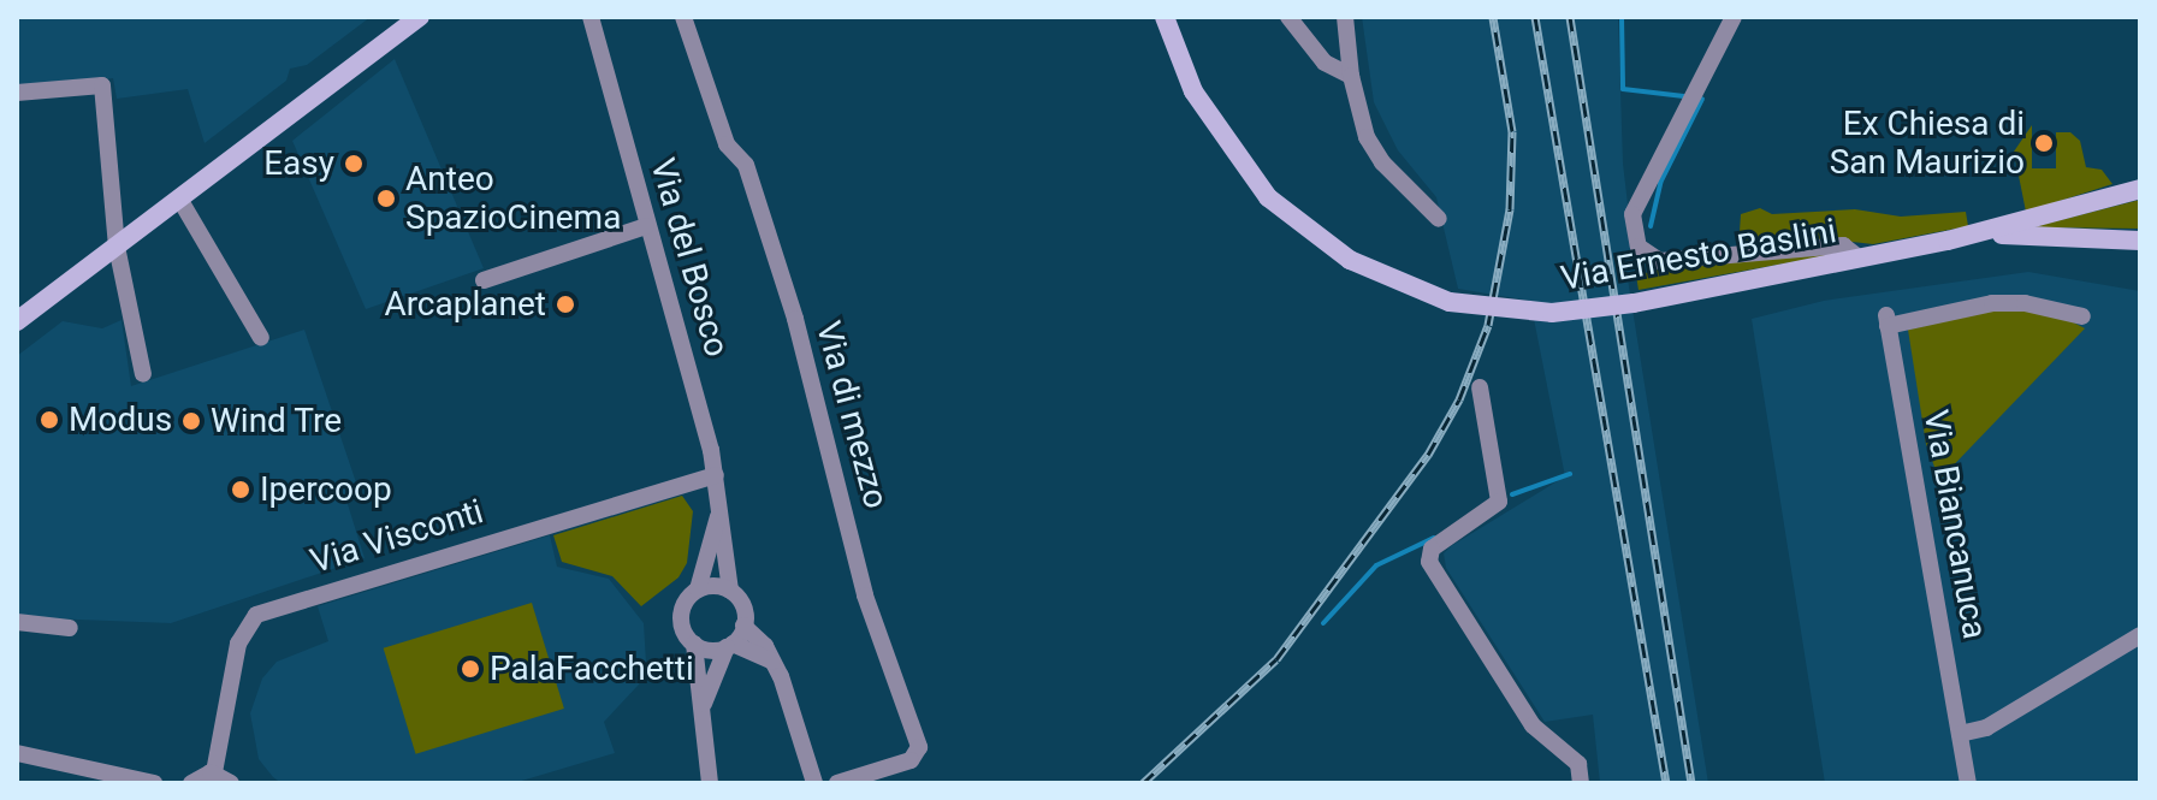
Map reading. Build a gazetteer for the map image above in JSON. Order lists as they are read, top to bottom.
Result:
{
  "streets": {
    "main road": ["Via Ernesto Baslini"],
    "street": [
      "Via del Bosco",
      "Via di mezzo",
      "Via Biancanuca",
      "Via Visconti"
    ]
  },
  "crossings": [
    ["Via del Bosco", "Via Visconti"]
  ],
  "places": [
    "Ex Chiesa di San Maurizio",
    "Easy",
    "Anteo SpazioCinema",
    "Arcaplanet",
    "Modus",
    "Wind Tre",
    "Ipercoop",
    "PalaFacchetti"
  ]
}
